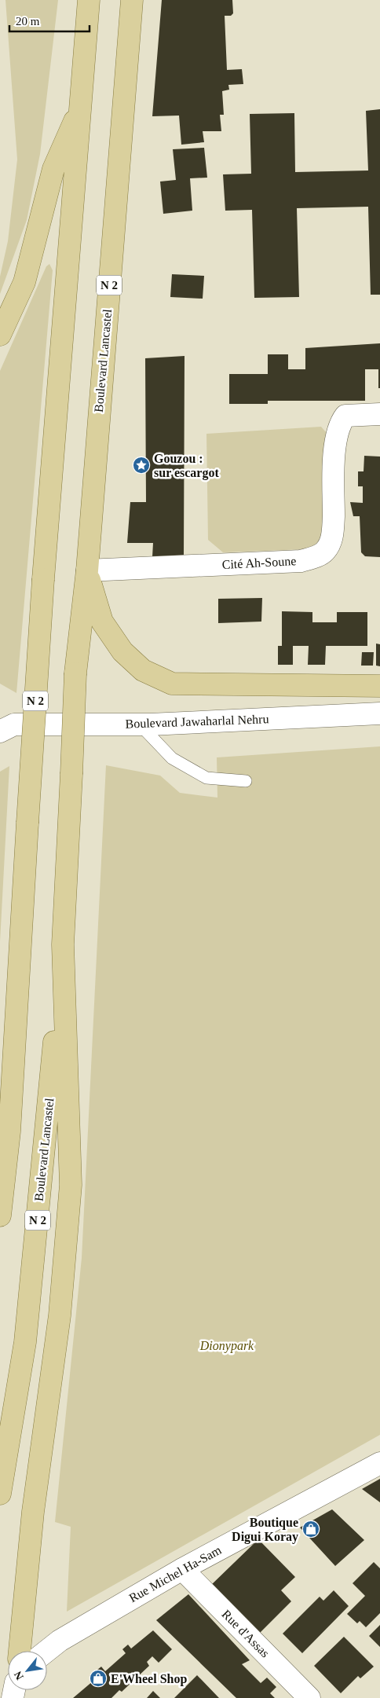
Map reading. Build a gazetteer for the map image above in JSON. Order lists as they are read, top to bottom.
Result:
{
  "streets": {
    "main road": ["N 2", "Boulevard Lancastel"],
    "street": [
      "Cité Ah-Soune",
      "Boulevard Jawaharlal Nehru",
      "Rue Michel Ha-Sam",
      "Rue d'Assas"
    ]
  },
  "crossings": [
    ["Boulevard Lancastel", "Cité Ah-Soune"],
    ["Rue Michel Ha-Sam", "Rue d'Assas"]
  ],
  "parks": ["Dionypark"],
  "places": {
    "place": ["Gouzou : sur escargot"],
    "shop": ["Boutique Digui Koray", "E'Wheel Shop"]
  },
  "scale_bar": "20 m",
  "north": "bottom left"
}
